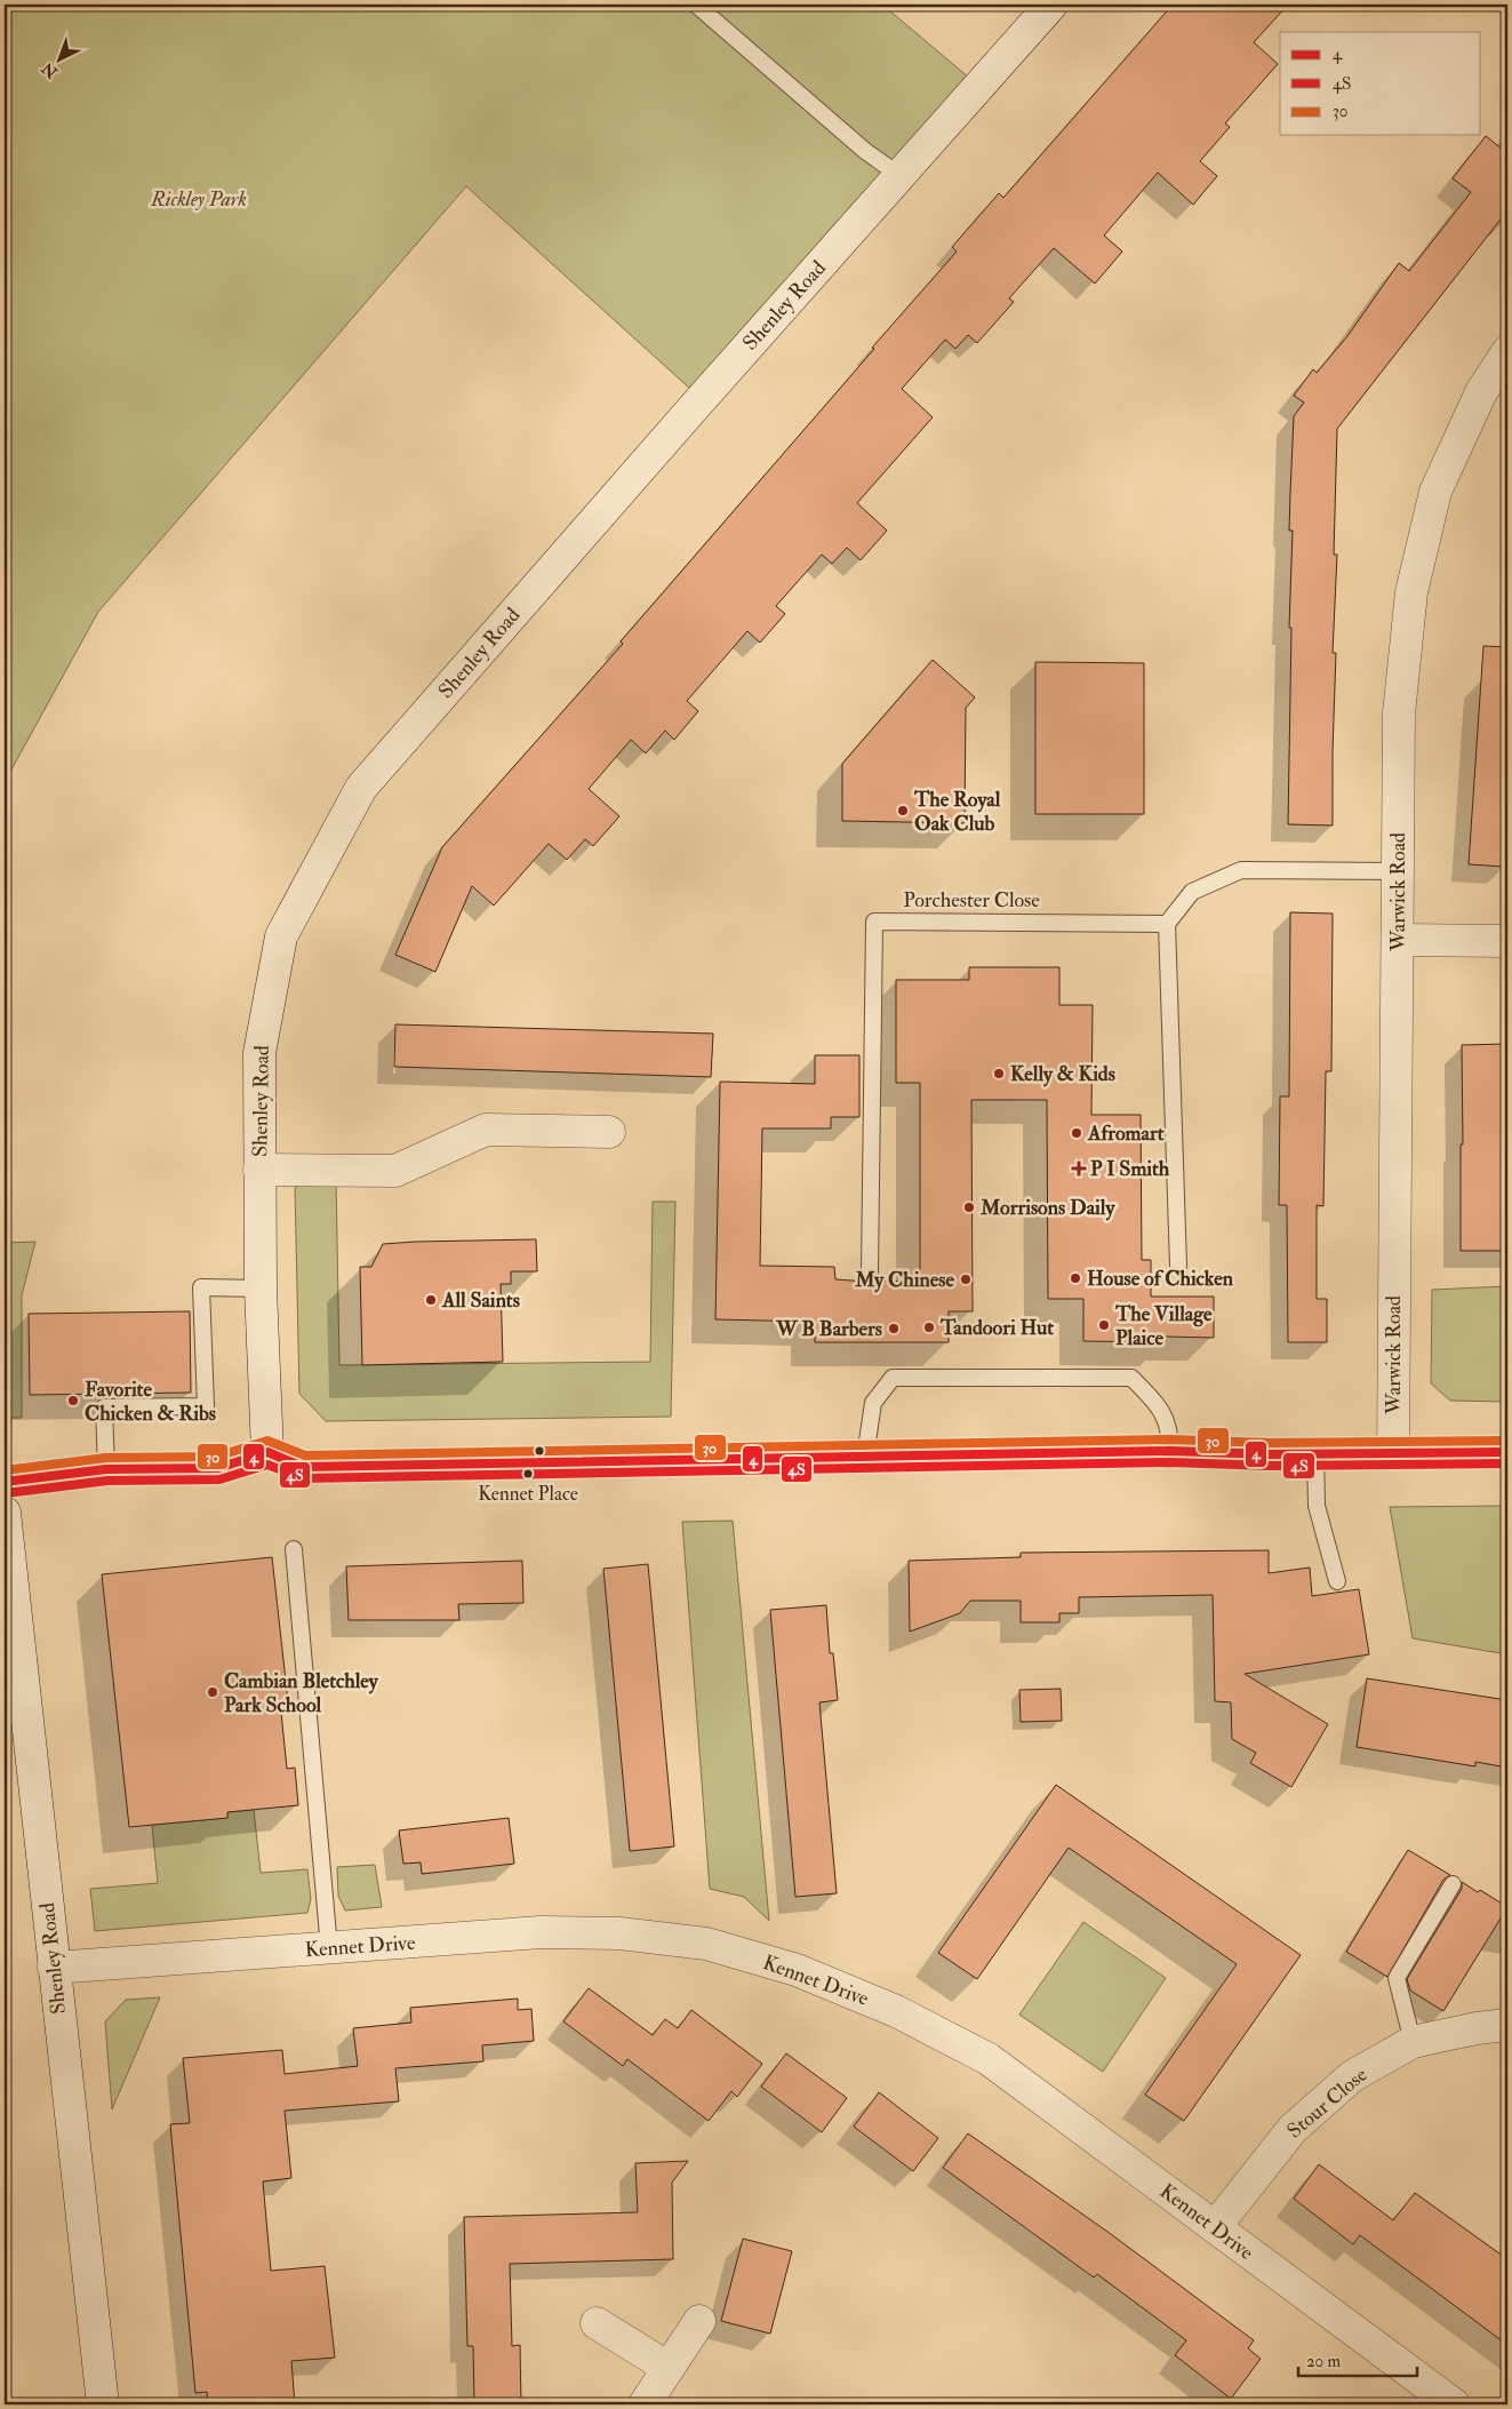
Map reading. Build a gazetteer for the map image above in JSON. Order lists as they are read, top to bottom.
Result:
{
  "streets": {
    "street": [
      "Shenley Road",
      "Warwick Road",
      "Kennet Drive",
      "Stour Close"
    ],
    "lane": ["Porchester Close"]
  },
  "crossings": [
    ["Shenley Road", "Kennet Drive"],
    ["Kennet Drive", "Stour Close"]
  ],
  "parks": ["Rickley Park"],
  "places": {
    "other": [
      "The Royal Oak Club",
      "Kelly & Kids",
      "Afromart",
      "Morrisons Daily",
      "House of Chicken",
      "My Chinese",
      "All Saints",
      "The Village Plaice",
      "Tandoori Hut",
      "W B Barbers",
      "Favorite Chicken & Ribs",
      "Kennet Place",
      "Cambian Bletchley Park School"
    ],
    "health": ["P I Smith"]
  },
  "lines": ["transit line 30", "transit line 4", "transit line 4S"],
  "legend": ["4", "4S", "30"],
  "scale_bar": "20 m",
  "north": "bottom left"
}
